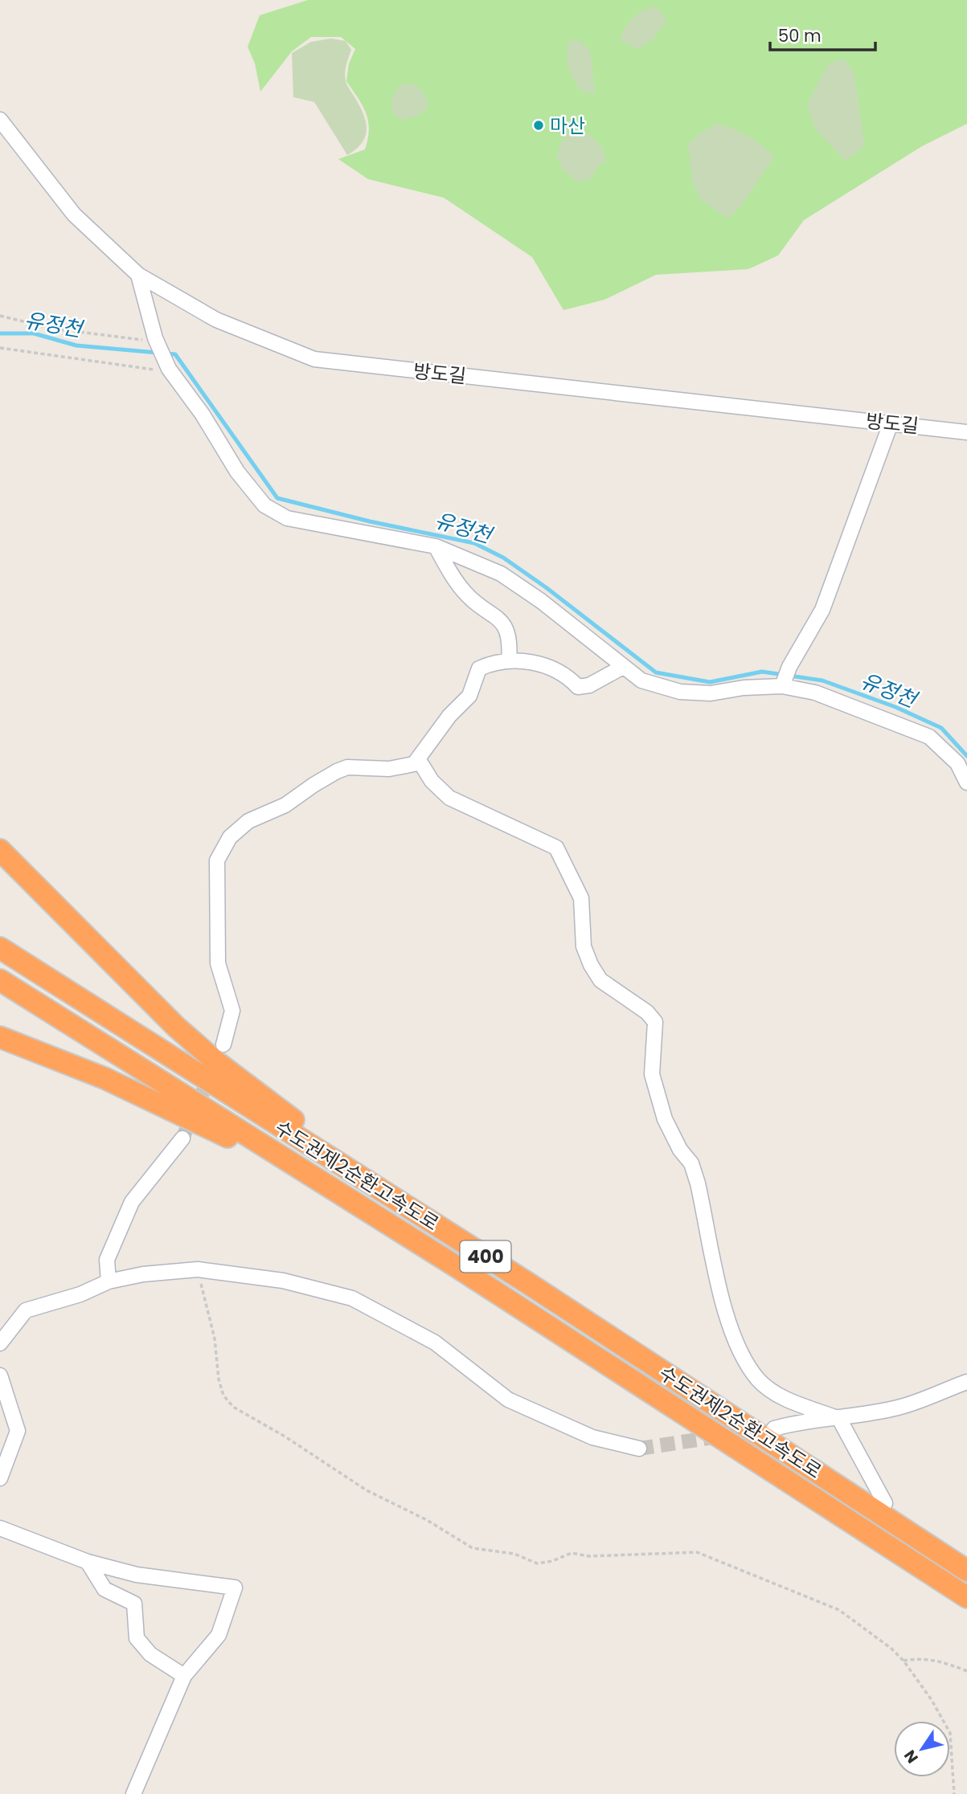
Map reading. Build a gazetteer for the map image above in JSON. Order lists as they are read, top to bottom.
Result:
{
  "streets": {
    "highway": ["수도권제2순환고속도로", "400"],
    "street": ["방도길"]
  },
  "water": ["유정천"],
  "places": ["마산"],
  "scale_bar": "50 m",
  "north": "bottom left"
}
